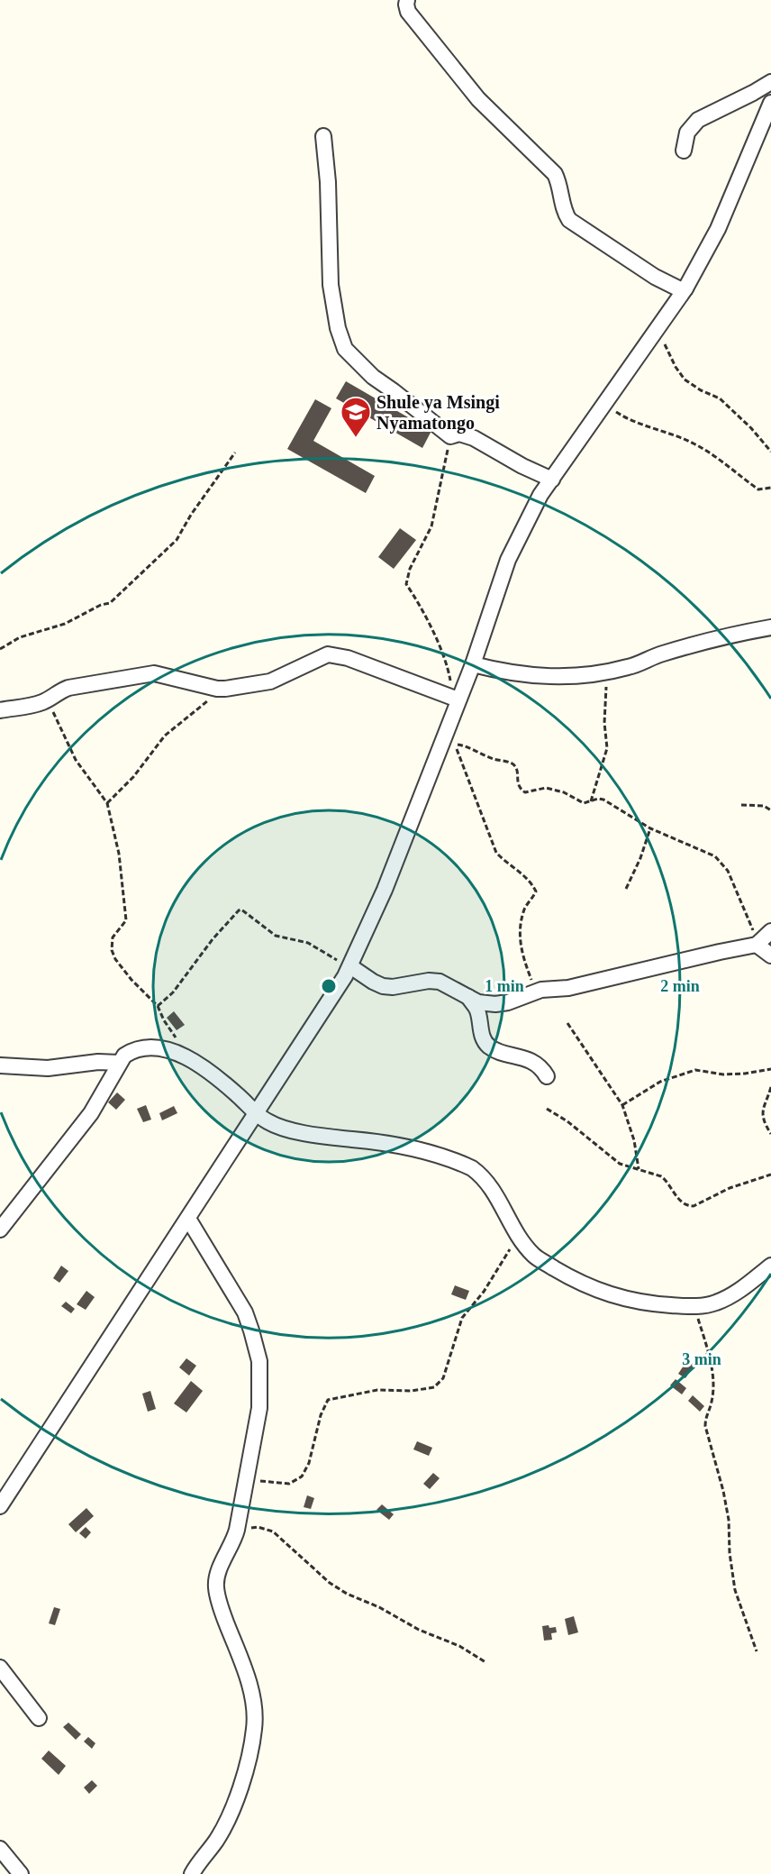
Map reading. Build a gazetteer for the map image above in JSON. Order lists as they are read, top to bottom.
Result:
{
  "places": {
    "school or university": ["Shule ya Msingi Nyamatongo"]
  },
  "rings": ["1 min", "2 min", "3 min"]
}
